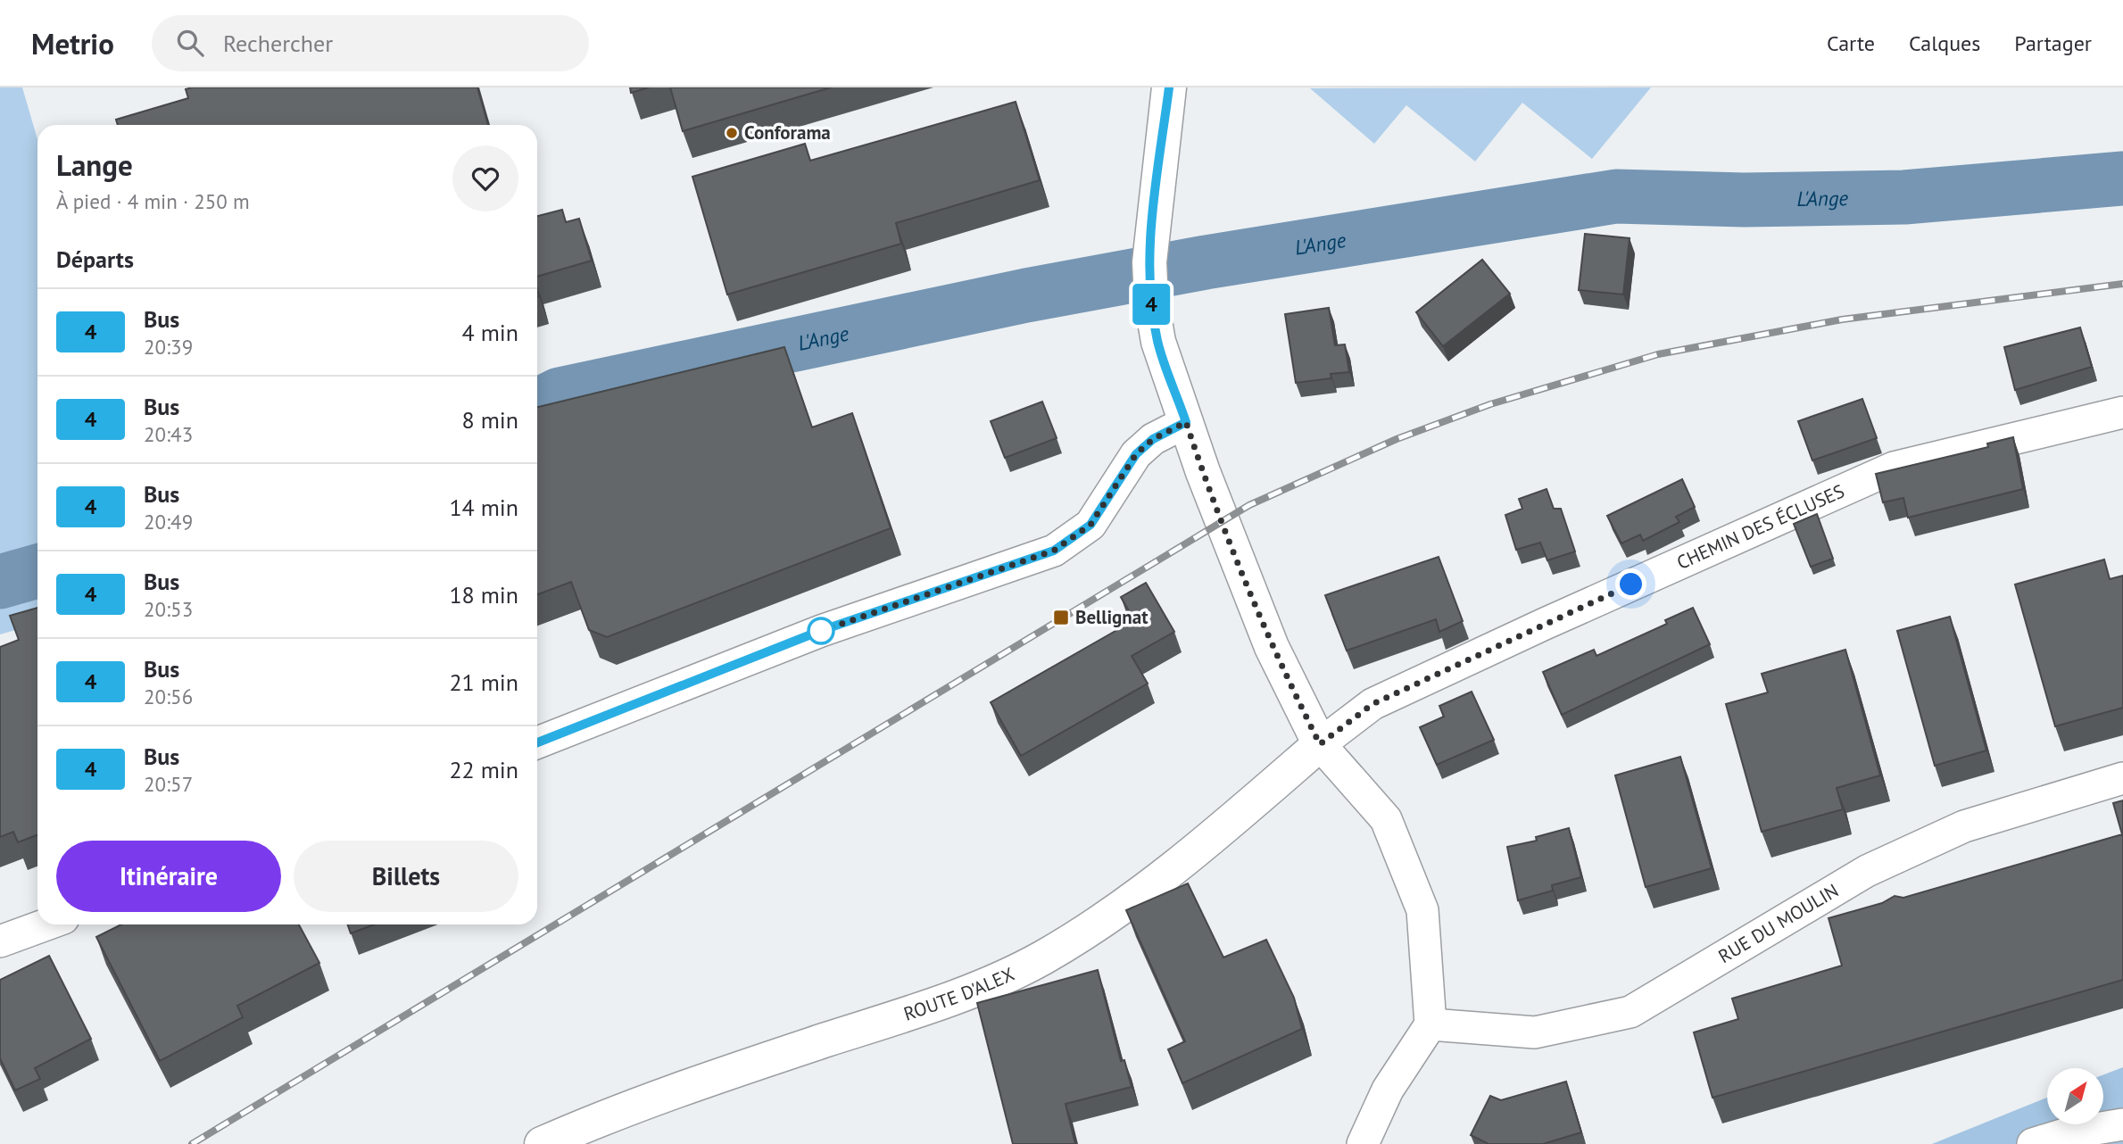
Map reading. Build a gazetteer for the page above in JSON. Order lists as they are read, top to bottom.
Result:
{
  "streets": {
    "street": ["CHEMIN DES ÉCLUSES", "RUE DU MOULIN", "ROUTE D'ALEX"]
  },
  "crossings": [
    ["CHEMIN DES ÉCLUSES", "ROUTE D'ALEX"]
  ],
  "water": ["L'Ange"],
  "places": {
    "other": ["Conforama"],
    "transit": ["Bellignat"]
  },
  "lines": ["bus line 4"],
  "north": "top right",
  "page": {
    "header": "Metrio",
    "search": "Rechercher",
    "nav": ["Carte", "Calques", "Partager"],
    "on_map": "4",
    "heading": [
      ["Lange", "À pied · 4 min · 250 m"],
      "Départs"
    ],
    "list": [
      {
        "mark": "4",
        "name": "Bus",
        "note": "20:39",
        "value": "4 min"
      },
      {
        "mark": "4",
        "name": "Bus",
        "note": "20:43",
        "value": "8 min"
      },
      {
        "mark": "4",
        "name": "Bus",
        "note": "20:49",
        "value": "14 min"
      },
      {
        "mark": "4",
        "name": "Bus",
        "note": "20:53",
        "value": "18 min"
      },
      {
        "mark": "4",
        "name": "Bus",
        "note": "20:56",
        "value": "21 min"
      },
      {
        "mark": "4",
        "name": "Bus",
        "note": "20:57",
        "value": "22 min"
      }
    ],
    "buttons": ["Itinéraire", "Billets"]
  }
}
